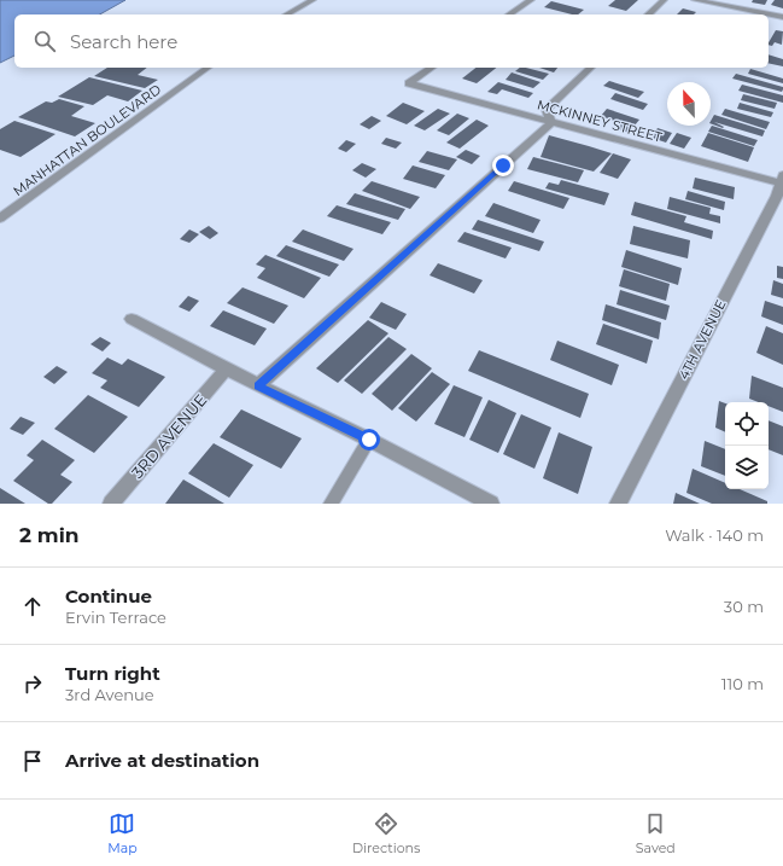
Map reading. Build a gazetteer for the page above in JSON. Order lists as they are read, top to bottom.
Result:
{
  "streets": {
    "street": [
      "MCKINNEY STREET",
      "MANHATTAN BOULEVARD",
      "4TH AVENUE",
      "3RD AVENUE"
    ]
  },
  "crossings": [
    ["MCKINNEY STREET", "4TH AVENUE"]
  ],
  "north": "top",
  "page": {
    "search": "Search here",
    "heading": ["2 min", "Walk · 140 m"],
    "list": [
      ["Continue", "Ervin Terrace", "30 m"],
      ["Turn right", "3rd Avenue", "110 m"],
      "Arrive at destination"
    ],
    "nav": ["Map", "Directions", "Saved"]
  }
}
